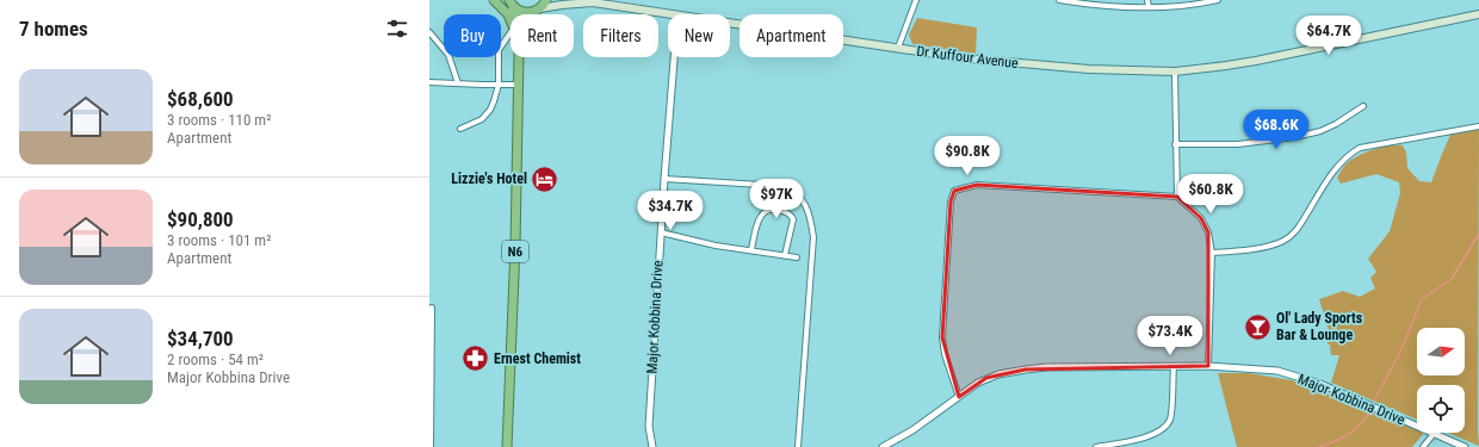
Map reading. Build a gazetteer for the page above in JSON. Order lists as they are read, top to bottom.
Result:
{
  "streets": {
    "highway": ["N6"],
    "main road": ["Dr Kuffour Avenue"],
    "street": ["Major Kobbina Drive"]
  },
  "crossings": [
    ["Dr Kuffour Avenue", "N6"]
  ],
  "places": {
    "hotel": ["Lizzie's Hotel"],
    "bar": ["Ol' Lady Sports Bar & Lounge"],
    "pharmacy": ["Ernest Chemist"]
  },
  "north": "right",
  "page": {
    "heading": "7 homes",
    "chip": [
      "Buy",
      "Rent",
      "Filters",
      "New",
      "Apartment"
    ],
    "price": [
      "$64.7K",
      "$68.6K",
      "$90.8K",
      "$60.8K",
      "$97K",
      "$34.7K",
      "$73.4K"
    ],
    "list": [
      {
        "name": "$68,600",
        "note": "3 rooms · 110 m² · Apartment"
      },
      {
        "name": "$90,800",
        "note": "3 rooms · 101 m² · Apartment"
      },
      {
        "name": "$34,700",
        "note": "2 rooms · 54 m² · Major Kobbina Drive"
      }
    ]
  }
}
